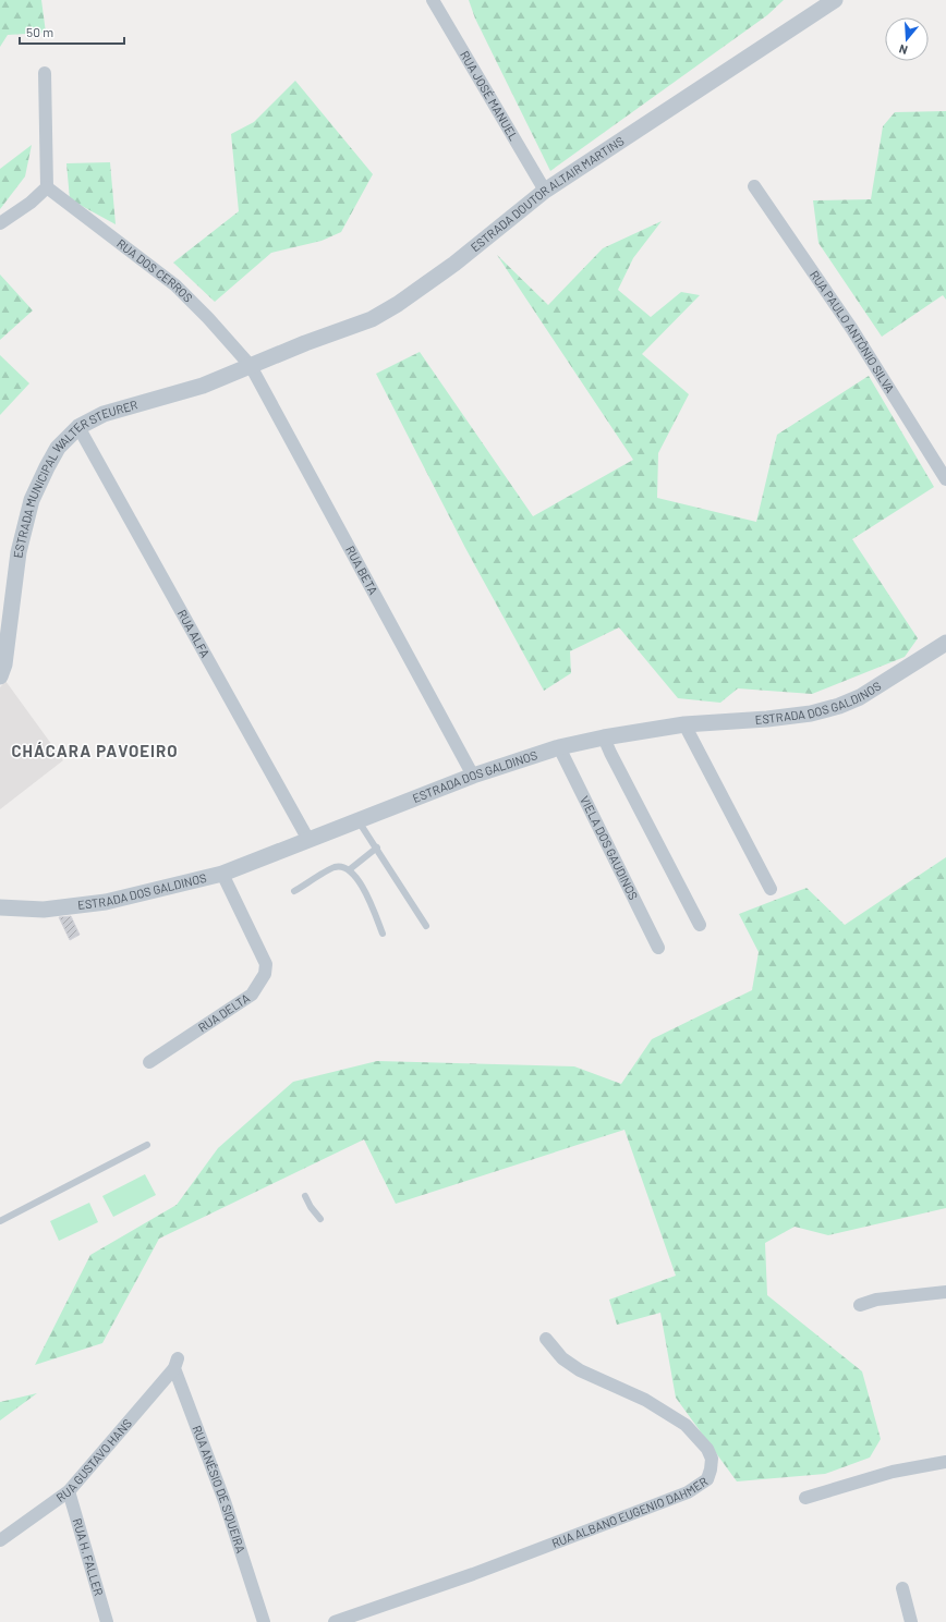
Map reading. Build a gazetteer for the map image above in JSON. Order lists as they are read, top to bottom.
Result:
{
  "streets": {
    "street": [
      "RUA JOSÉ MANUEL",
      "ESTRADA DOUTOR ALTAIR MARTINS",
      "RUA DOS CERROS",
      "RUA PAULO ANTÔNIO SILVA",
      "ESTRADA MUNICIPAL WALTER STEURER",
      "RUA BETA",
      "RUA ALFA",
      "ESTRADA DOS GALDINOS",
      "VIELA DOS GAUDINOS",
      "RUA DELTA",
      "RUA GUSTAVO HANS",
      "RUA ANÉSIO DE SIQUEIRA",
      "RUA ALBANO EUGENIO DAHMER",
      "RUA H. FALLER"
    ]
  },
  "crossings": [
    ["RUA JOSÉ MANUEL", "ESTRADA DOUTOR ALTAIR MARTINS"],
    ["ESTRADA DOUTOR ALTAIR MARTINS", "RUA DOS CERROS"],
    ["ESTRADA DOUTOR ALTAIR MARTINS", "ESTRADA MUNICIPAL WALTER STEURER"],
    ["ESTRADA DOUTOR ALTAIR MARTINS", "RUA BETA"],
    ["RUA DOS CERROS", "ESTRADA MUNICIPAL WALTER STEURER"],
    ["RUA DOS CERROS", "RUA BETA"],
    ["ESTRADA MUNICIPAL WALTER STEURER", "RUA BETA"],
    ["ESTRADA MUNICIPAL WALTER STEURER", "RUA ALFA"],
    ["RUA BETA", "ESTRADA DOS GALDINOS"],
    ["RUA ALFA", "ESTRADA DOS GALDINOS"],
    ["ESTRADA DOS GALDINOS", "VIELA DOS GAUDINOS"],
    ["ESTRADA DOS GALDINOS", "RUA DELTA"],
    ["RUA GUSTAVO HANS", "RUA ANÉSIO DE SIQUEIRA"],
    ["RUA GUSTAVO HANS", "RUA H. FALLER"]
  ],
  "districts": ["CHÁCARA PAVOEIRO"],
  "scale_bar": "50 m",
  "north": "bottom"
}
